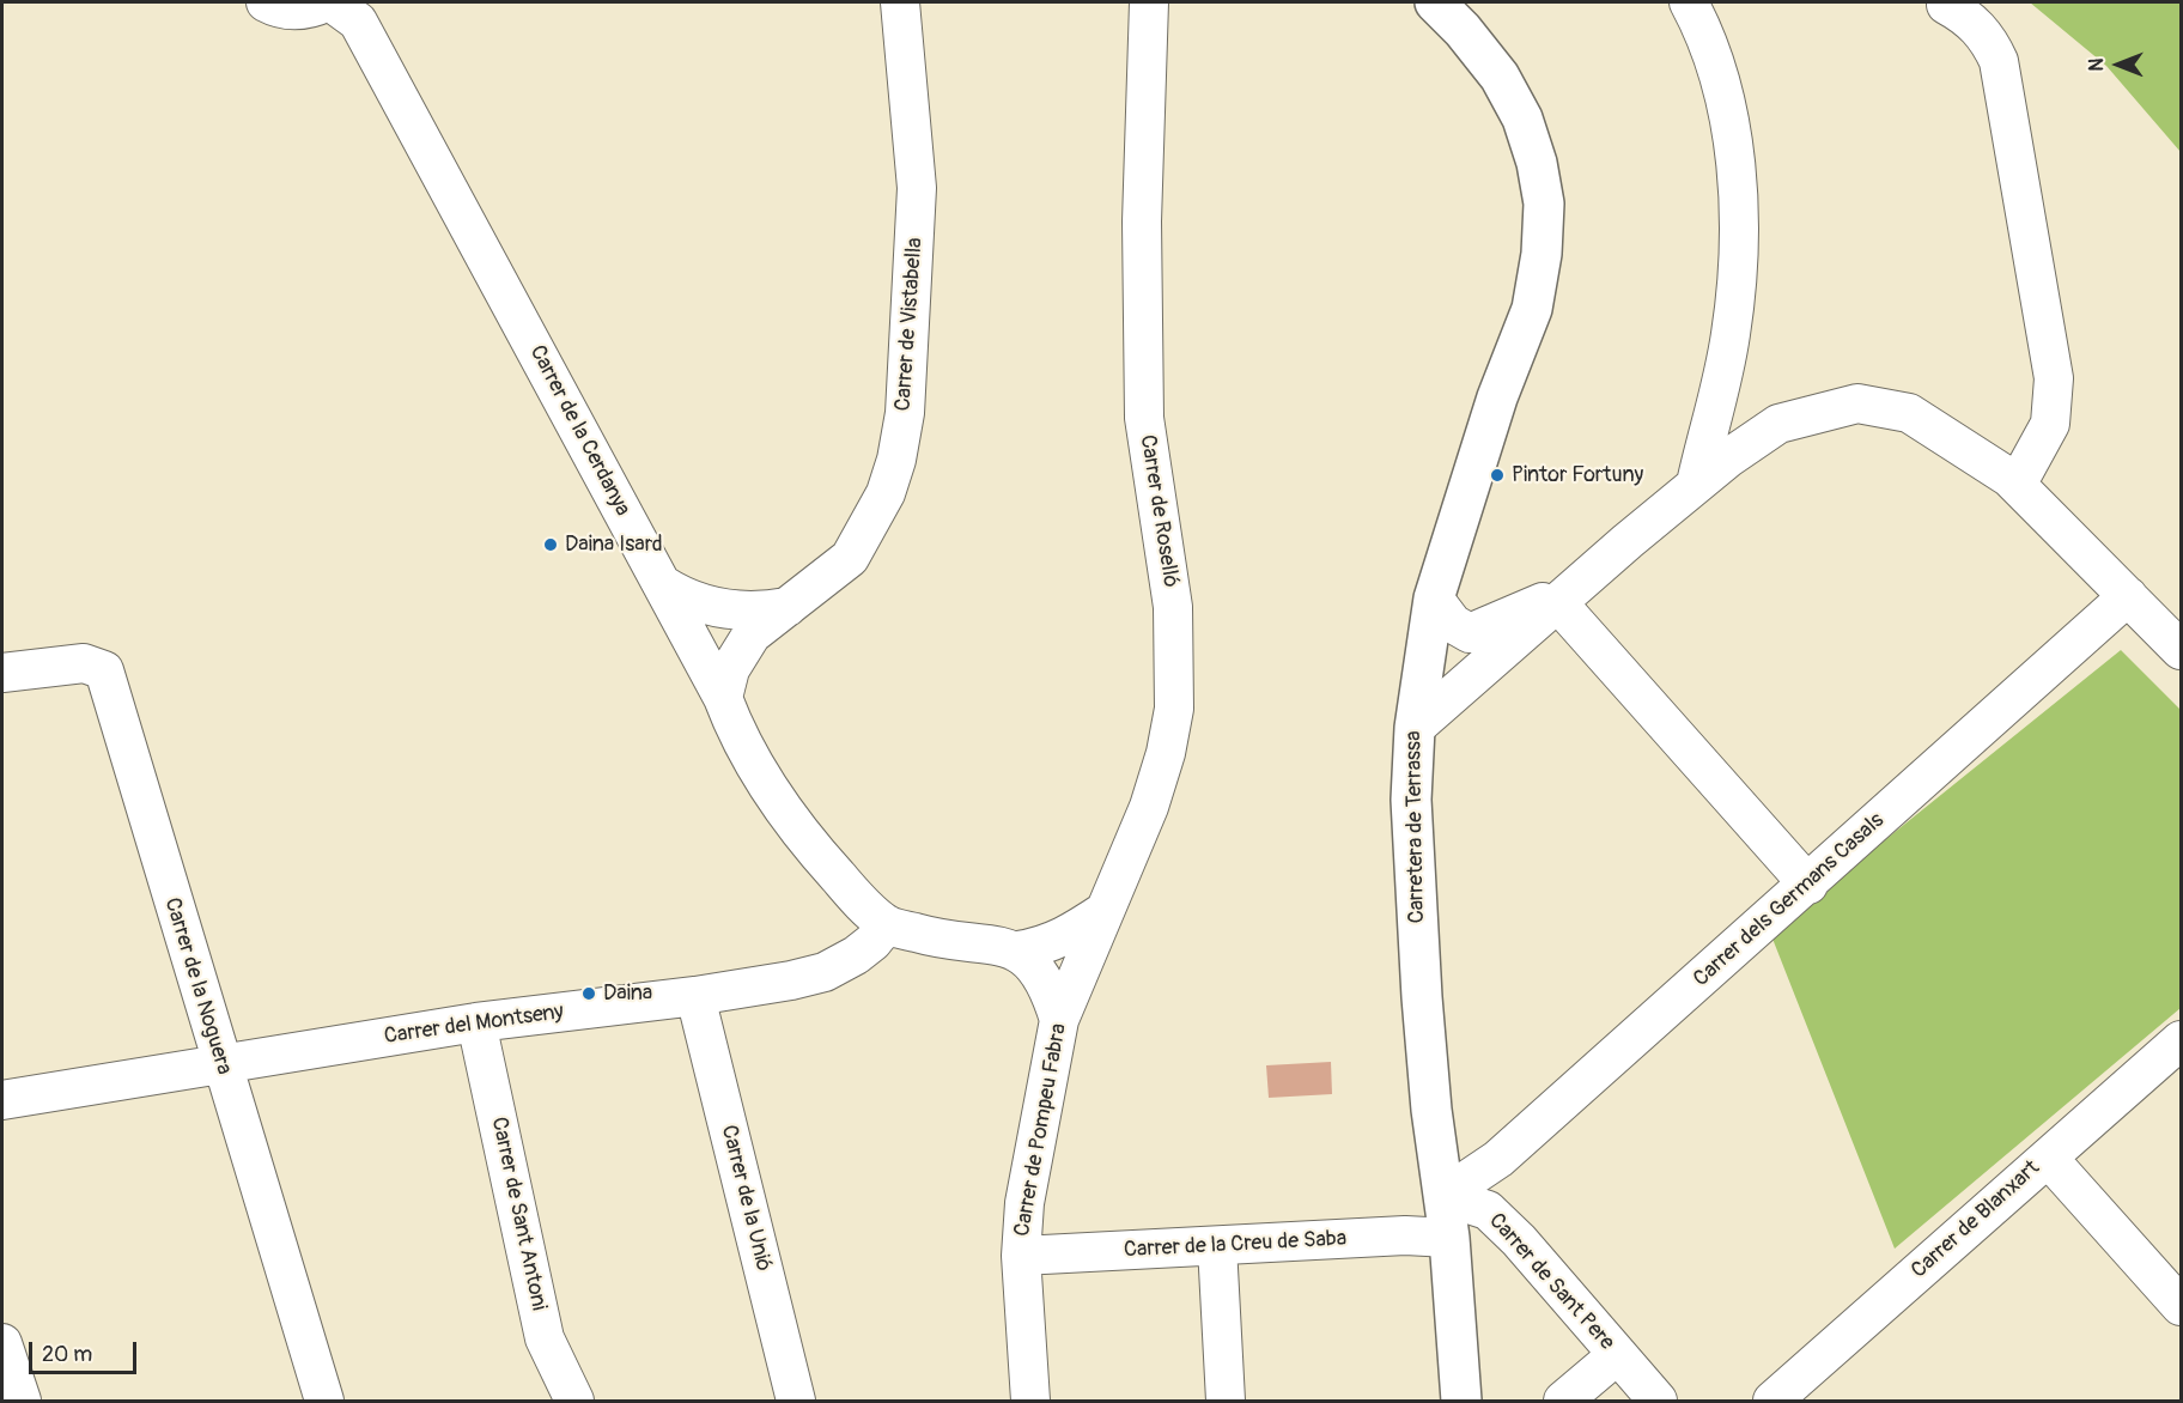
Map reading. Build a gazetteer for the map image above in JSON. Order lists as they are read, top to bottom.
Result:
{
  "streets": {
    "street": [
      "Carrer de Vistabella",
      "Carrer de la Cerdanya",
      "Carrer de Roselló",
      "Carretera de Terrassa",
      "Carrer dels Germans Casals",
      "Carrer de la Noguera",
      "Carrer del Montseny",
      "Carrer de Pompeu Fabra",
      "Carrer de la Unió",
      "Carrer de Sant Antoni",
      "Carrer de Blanxart",
      "Carrer de la Creu de Saba",
      "Carrer de Sant Pere"
    ]
  },
  "crossings": [
    ["Carrer de Vistabella", "Carrer de la Cerdanya"],
    ["Carrer de la Cerdanya", "Carrer del Montseny"],
    ["Carrer de Roselló", "Carrer de Pompeu Fabra"],
    ["Carretera de Terrassa", "Carrer dels Germans Casals"],
    ["Carretera de Terrassa", "Carrer de la Creu de Saba"],
    ["Carretera de Terrassa", "Carrer de Sant Pere"],
    ["Carrer dels Germans Casals", "Carrer de Sant Pere"],
    ["Carrer de la Noguera", "Carrer del Montseny"],
    ["Carrer del Montseny", "Carrer de la Unió"],
    ["Carrer del Montseny", "Carrer de Sant Antoni"],
    ["Carrer de Pompeu Fabra", "Carrer de la Creu de Saba"]
  ],
  "places": ["Pintor Fortuny", "Daina Isard", "Daina"],
  "scale_bar": "20 m",
  "north": "left"
}
